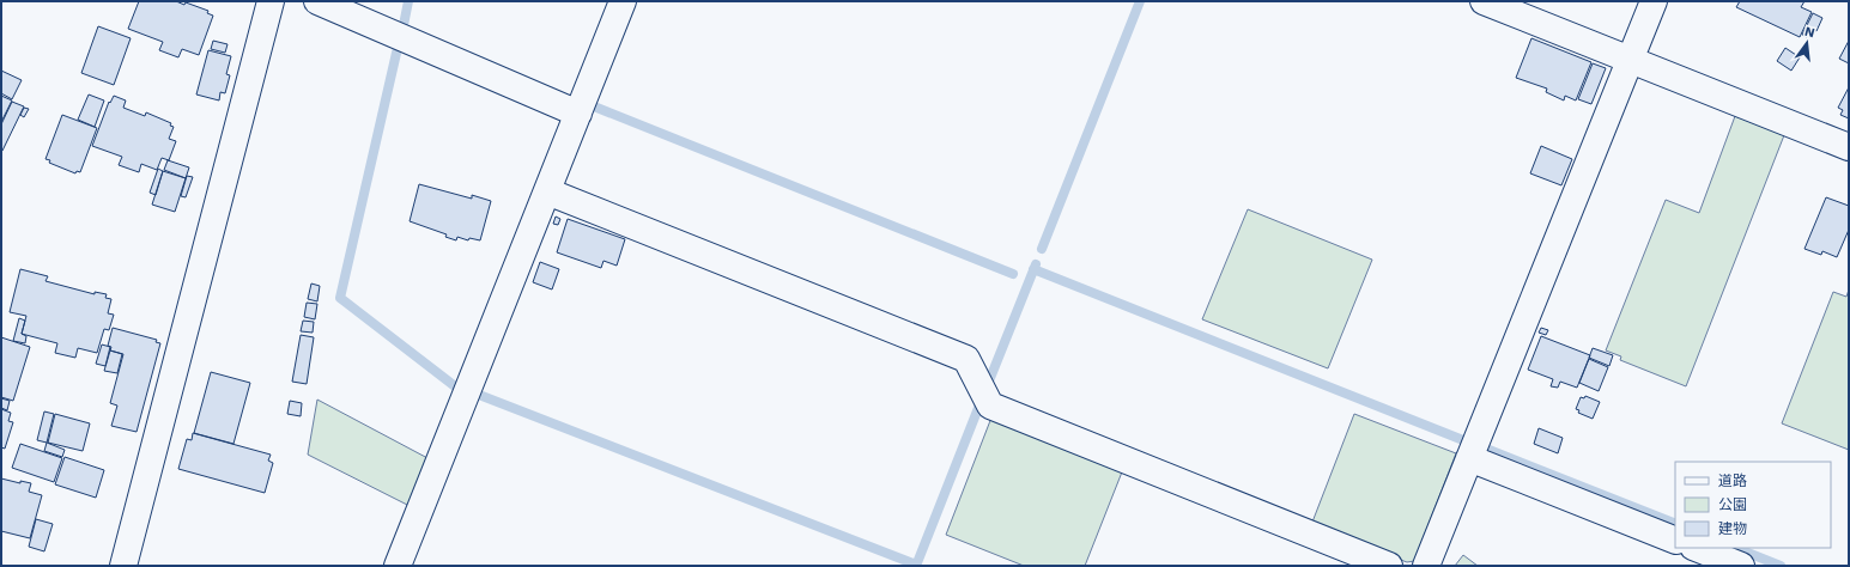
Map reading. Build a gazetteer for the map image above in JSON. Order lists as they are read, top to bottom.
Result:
{
  "legend": ["道路", "公園", "建物"],
  "north": "top"
}
